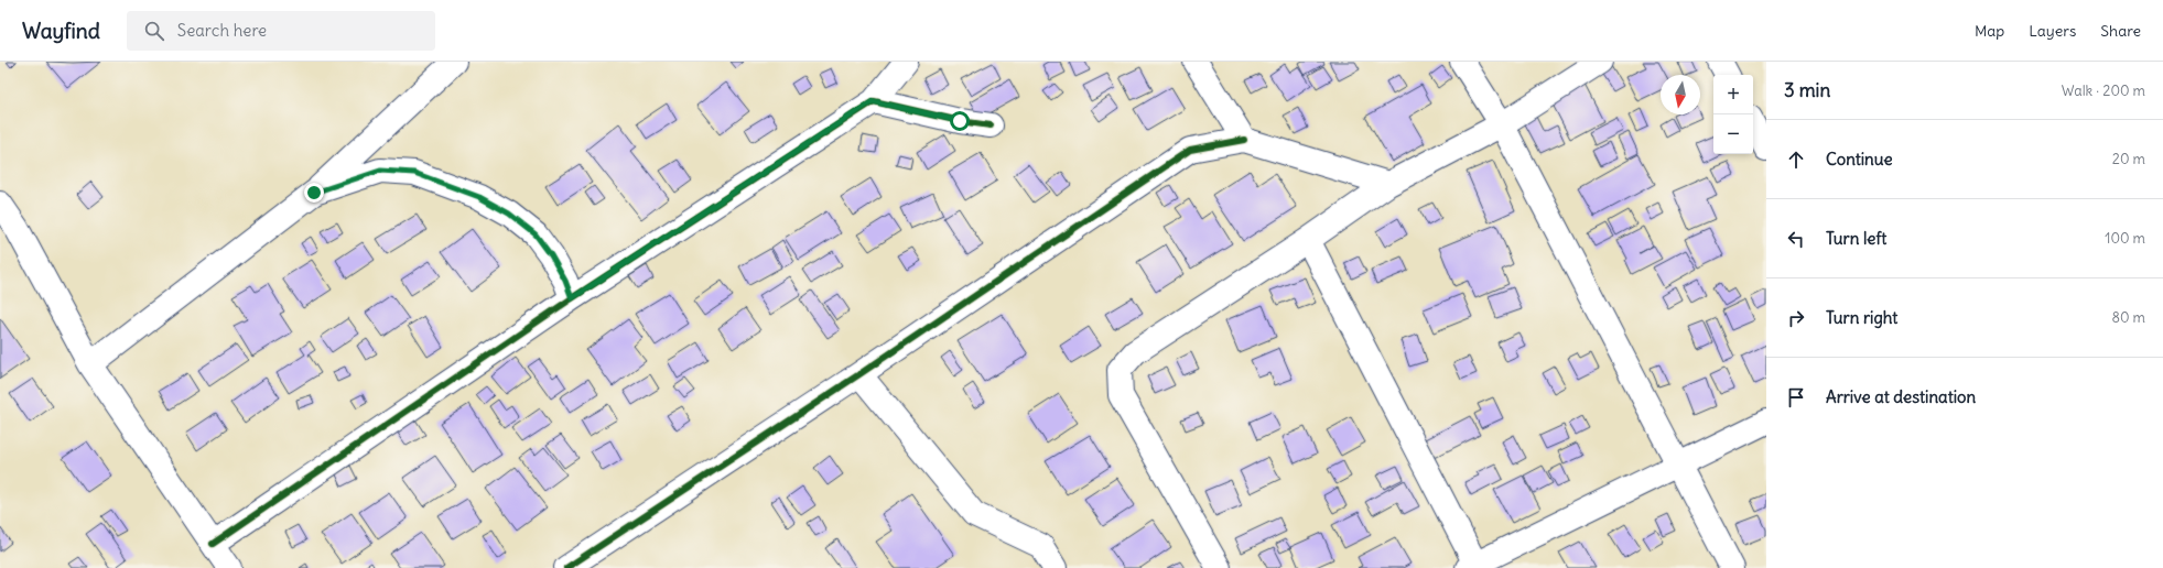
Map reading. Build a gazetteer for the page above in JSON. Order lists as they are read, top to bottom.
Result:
{
  "north": "bottom",
  "page": {
    "header": "Wayfind",
    "search": "Search here",
    "nav": ["Map", "Layers", "Share"],
    "heading": ["3 min", "Walk · 200 m"],
    "map_buttons": ["+", "−"],
    "list": [
      ["Continue", "20 m"],
      ["Turn left", "100 m"],
      ["Turn right", "80 m"],
      "Arrive at destination"
    ]
  }
}
